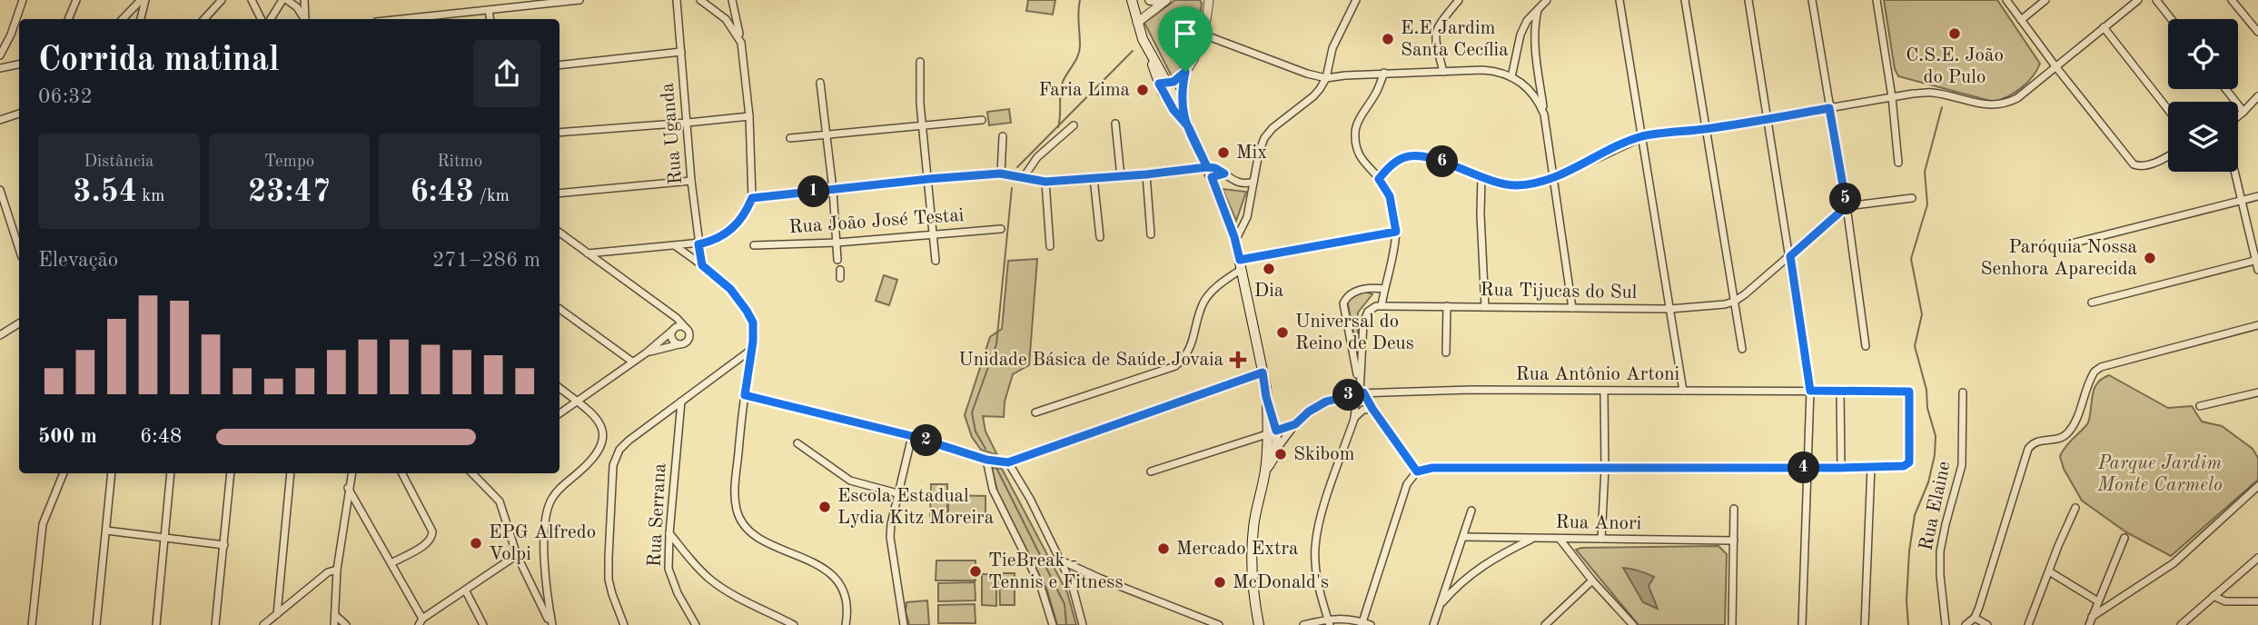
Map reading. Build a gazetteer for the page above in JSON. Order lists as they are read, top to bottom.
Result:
{
  "streets": {
    "street": [
      "Rua Uganda",
      "Rua João José Testai",
      "Rua Tijucas do Sul",
      "Rua Antônio Artoni",
      "Rua Elaine",
      "Rua Serrana",
      "Rua Anori"
    ]
  },
  "parks": ["Parque Jardim Monte Carmelo"],
  "places": {
    "other": [
      "C.S.E. João do Pulo",
      "E.E Jardim Santa Cecília",
      "Faria Lima",
      "Mix",
      "Paróquia Nossa Senhora Aparecida",
      "Dia",
      "Universal do Reino de Deus",
      "Skibom",
      "Escola Estadual Lydia Kitz Moreira",
      "EPG Alfredo Volpi",
      "Mercado Extra",
      "TieBreak - Tennis e Fitness",
      "McDonald's"
    ],
    "health": ["Unidade Básica de Saúde Jovaia"]
  },
  "page": {
    "heading": ["Corrida matinal", "06:32"],
    "stats": [
      ["Distância", "3.54 km"],
      ["Tempo", "23:47"],
      ["Ritmo", "6:43 /km"]
    ],
    "pins": [
      "6",
      "1",
      "5",
      "3",
      "2",
      "4"
    ],
    "chart": ["Elevação", "271–286 m"],
    "list": [
      {
        "name": "500 m",
        "note": "6:48"
      }
    ]
  }
}
